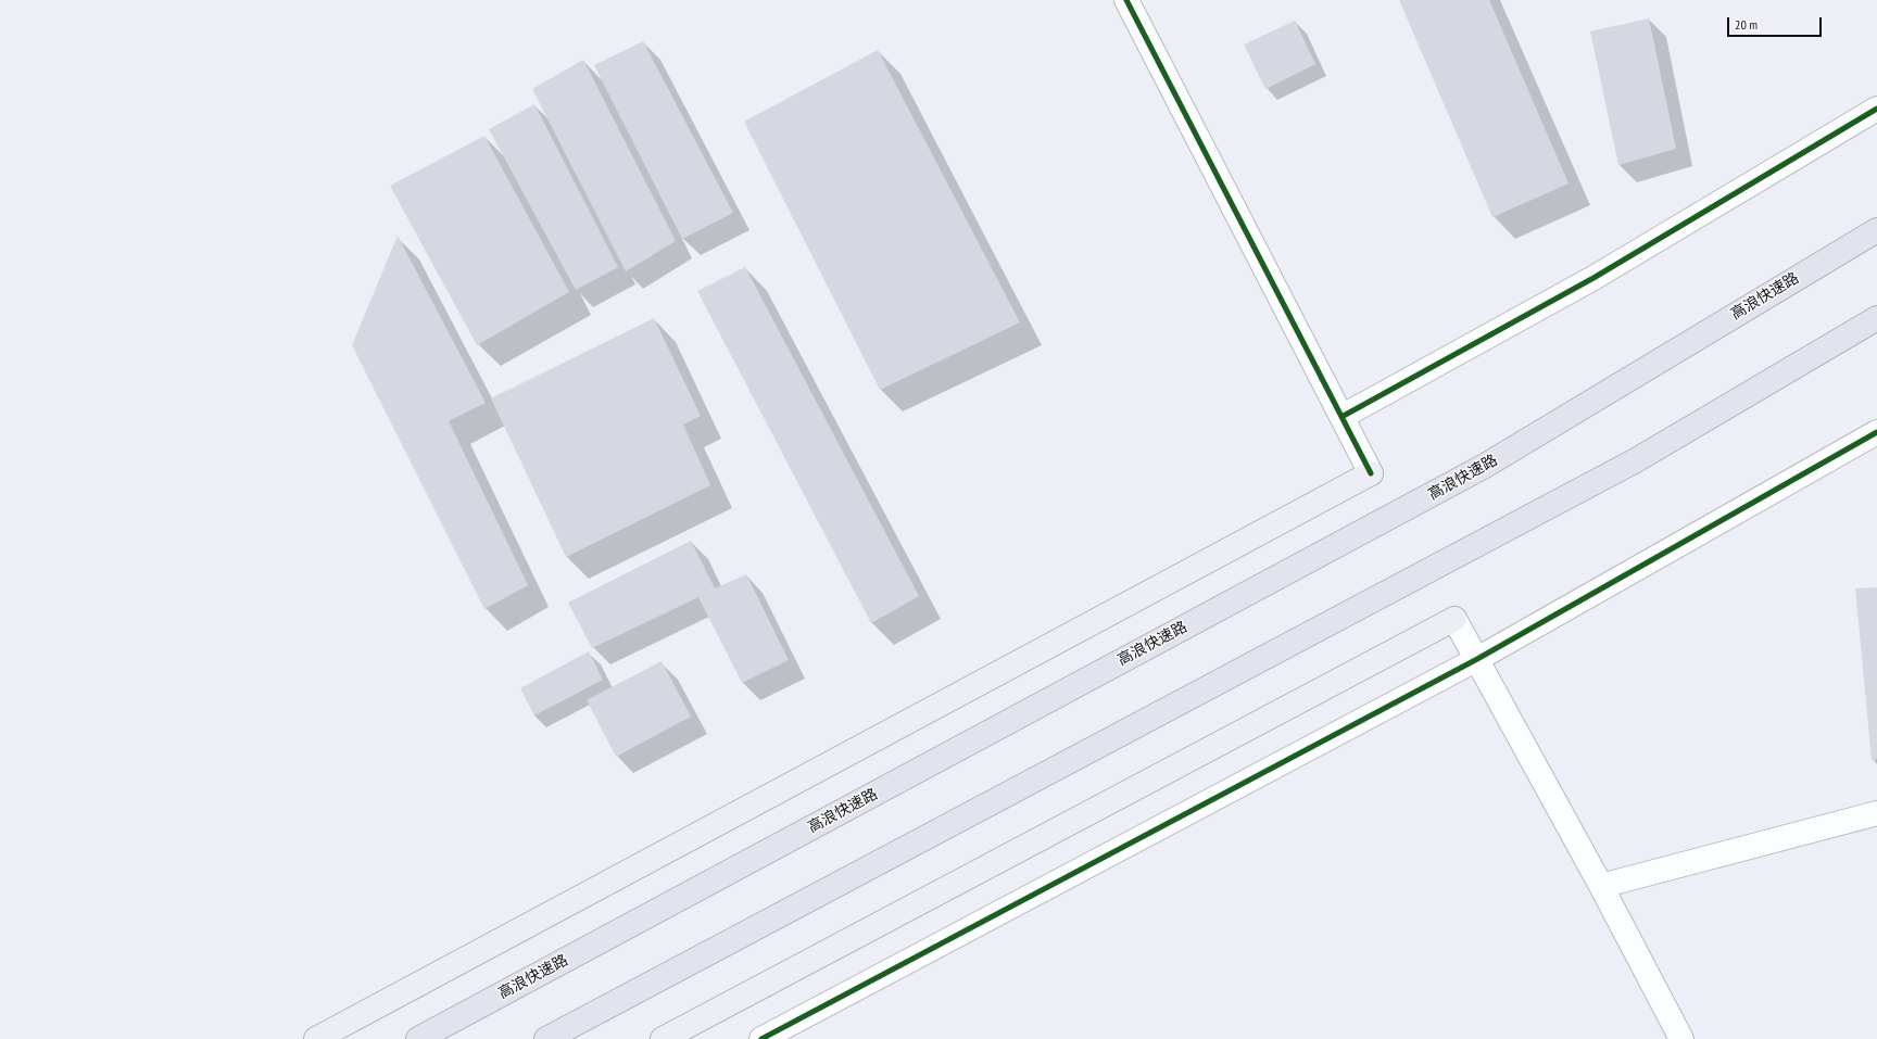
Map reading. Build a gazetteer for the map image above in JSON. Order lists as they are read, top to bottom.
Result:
{
  "streets": {
    "highway": ["高浪快速路"]
  },
  "scale_bar": "20 m"
}
